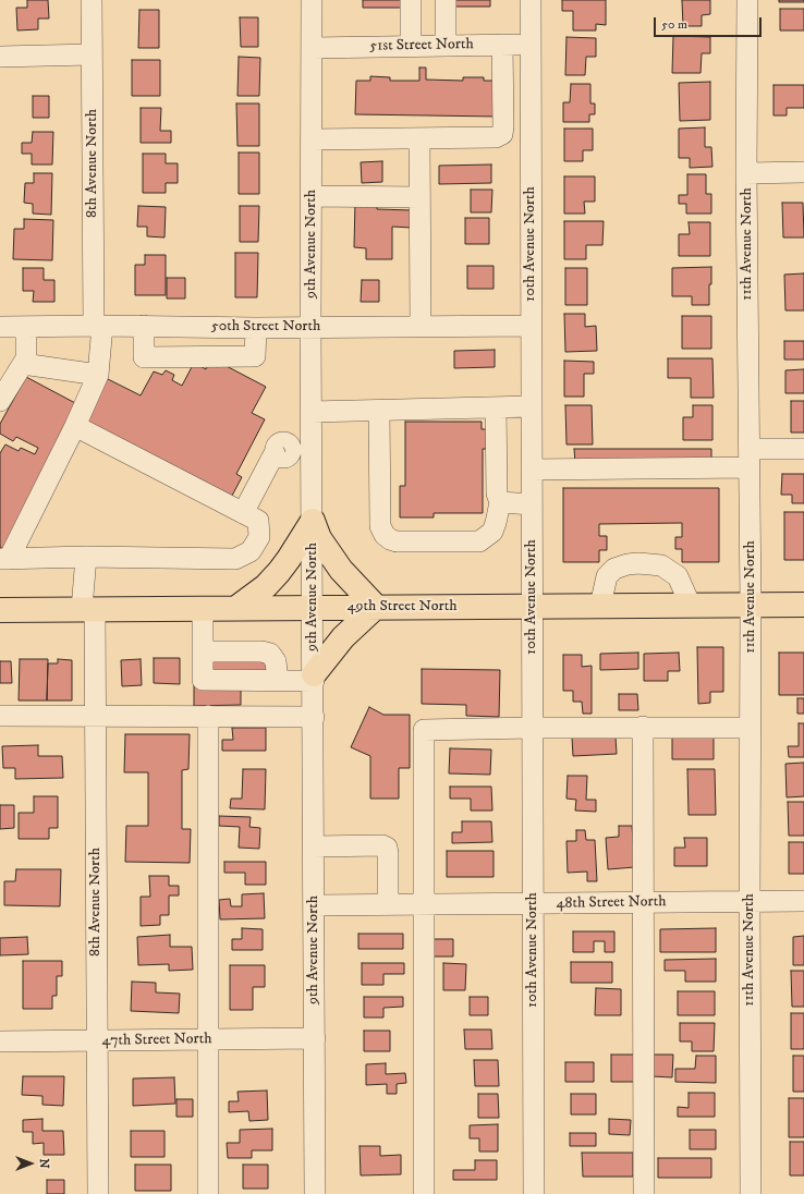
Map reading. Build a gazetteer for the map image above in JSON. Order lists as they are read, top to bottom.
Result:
{
  "streets": {
    "main road": ["49th Street North"],
    "street": [
      "51st Street North",
      "8th Avenue North",
      "9th Avenue North",
      "10th Avenue North",
      "11th Avenue North",
      "50th Street North",
      "48th Street North",
      "47th Street North"
    ]
  },
  "crossings": [
    ["51st Street North", "9th Avenue North"],
    ["51st Street North", "10th Avenue North"],
    ["8th Avenue North", "50th Street North"],
    ["8th Avenue North", "49th Street North"],
    ["8th Avenue North", "47th Street North"],
    ["9th Avenue North", "50th Street North"],
    ["9th Avenue North", "49th Street North"],
    ["9th Avenue North", "48th Street North"],
    ["9th Avenue North", "47th Street North"],
    ["10th Avenue North", "50th Street North"],
    ["10th Avenue North", "49th Street North"],
    ["10th Avenue North", "48th Street North"],
    ["11th Avenue North", "49th Street North"],
    ["11th Avenue North", "48th Street North"]
  ],
  "scale_bar": "50 m",
  "north": "right"
}
